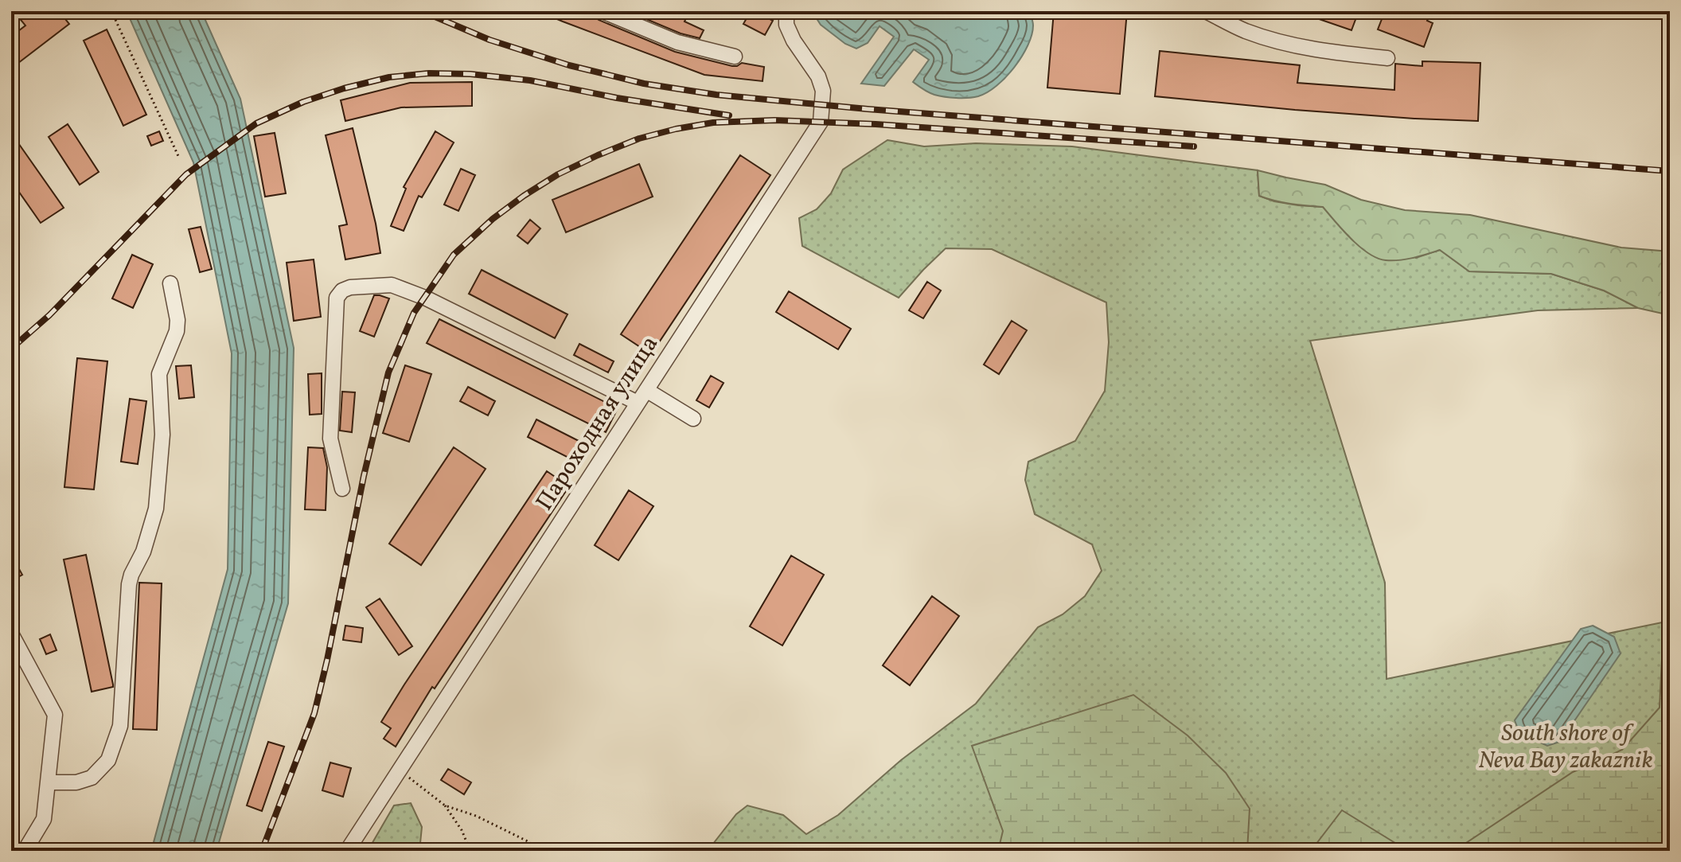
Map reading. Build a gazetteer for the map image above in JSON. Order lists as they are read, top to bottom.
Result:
{
  "streets": {
    "street": ["Пароходная улица"]
  },
  "parks": ["South shore of Neva Bay zakaznik"]
}
